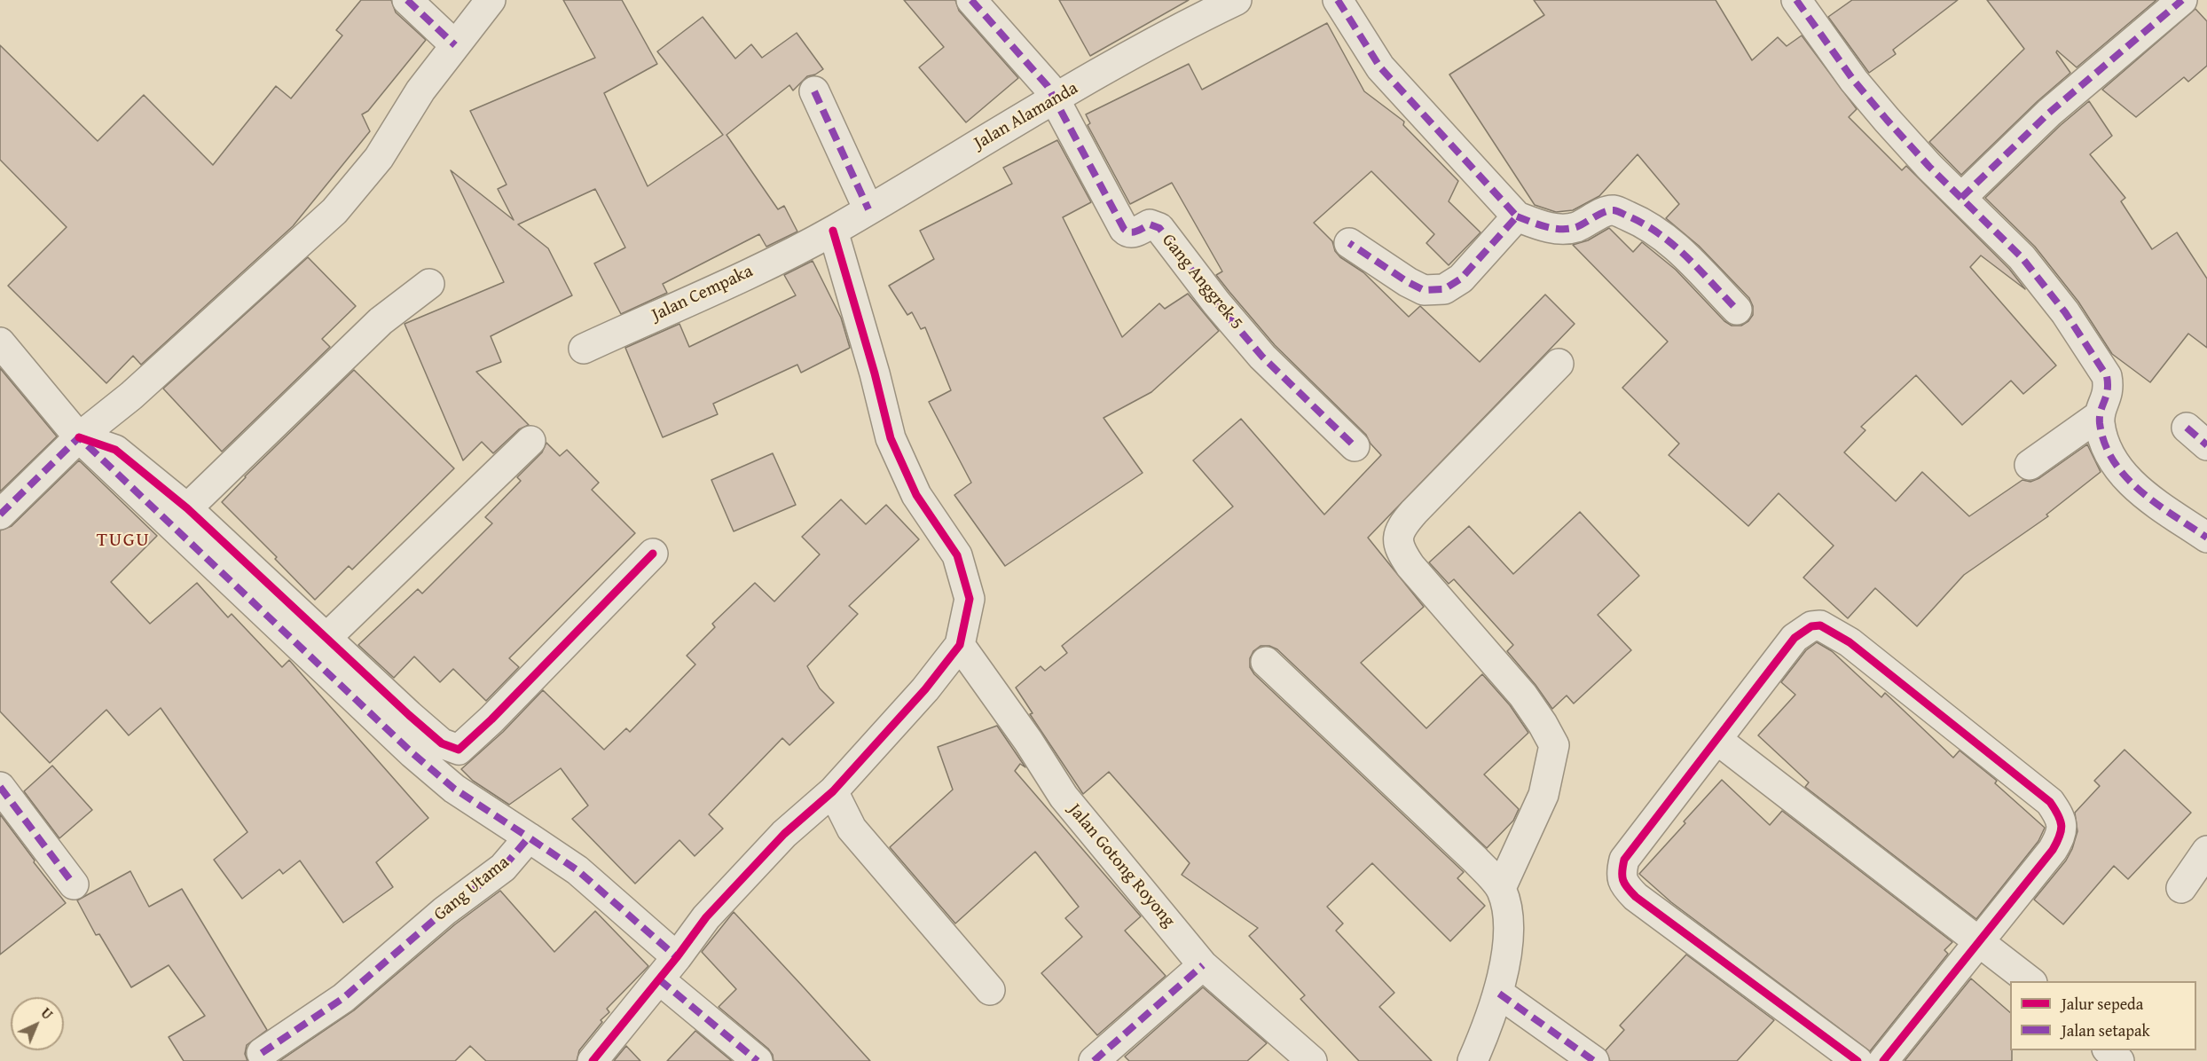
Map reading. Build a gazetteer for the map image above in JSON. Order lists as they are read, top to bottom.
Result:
{
  "streets": {
    "street": [
      "Jalan Alamanda",
      "Gang Anggrek 5",
      "Jalan Cempaka",
      "Jalan Gotong Royong",
      "Gang Utama"
    ]
  },
  "crossings": [
    ["Jalan Alamanda", "Gang Anggrek 5"],
    ["Jalan Alamanda", "Jalan Cempaka"]
  ],
  "districts": ["TUGU"],
  "legend": ["Jalur sepeda", "Jalan setapak"],
  "north": "top right"
}
